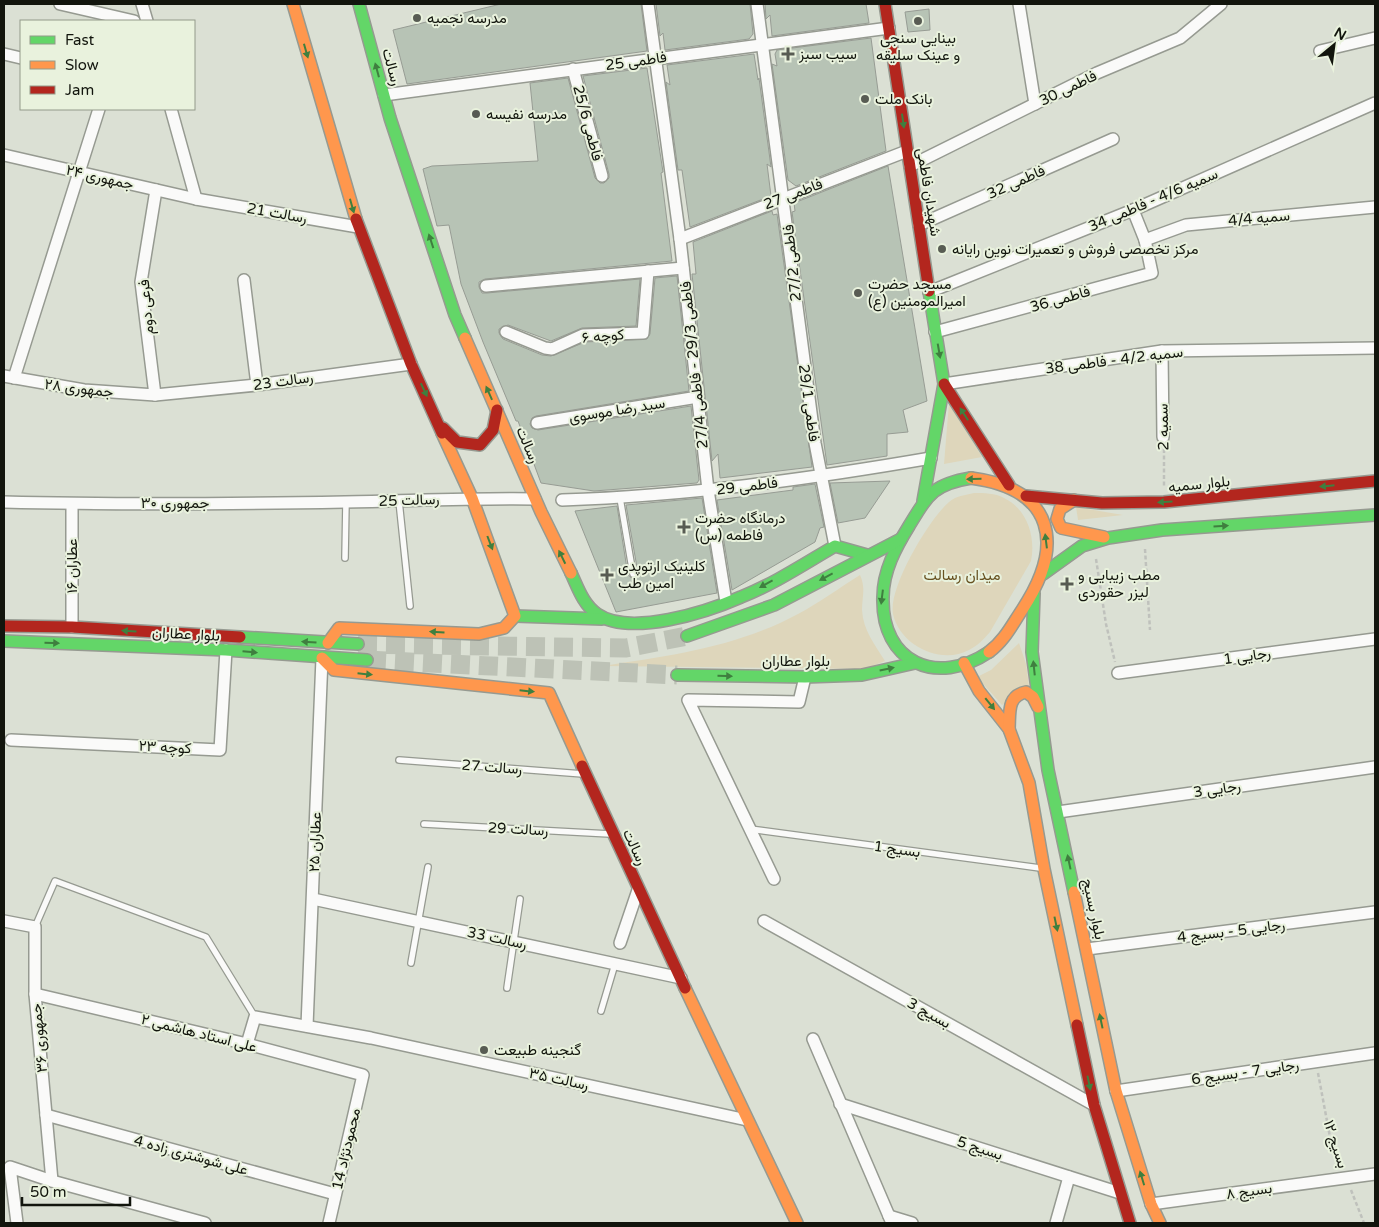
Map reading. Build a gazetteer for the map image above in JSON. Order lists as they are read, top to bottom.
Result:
{
  "streets": {
    "main road": [
      "رسالت",
      "شهیدان فاطمی",
      "بلوار سمیه",
      "بلوار عطاران",
      "بلوار بسیج"
    ],
    "street": [
      "فاطمی 25",
      "فاطمی 30",
      "فاطمی 25/6",
      "جمهوری ۲۴",
      "فاطمی 32",
      "فاطمی 27",
      "سمیه 4/6 - فاطمی 34",
      "رسالت 21",
      "سمیه 4/4",
      "فاطمی 27/2",
      "فاطمی 36",
      "فرعی دوم",
      "کوچه ۶",
      "سمیه 4/2 - فاطمی 38",
      "فاطمی 29/3 - فاطمی 27/4",
      "رسالت 23",
      "جمهوری ۲۸",
      "فاطمی 29/1",
      "سید رضا موسوی",
      "سمیه 2",
      "فاطمی 29",
      "رسالت 25",
      "جمهوری ۳۰",
      "عطاران ۱۶",
      "رجایی 1",
      "کوچه ۲۳",
      "رجایی 3",
      "عطاران ۲۵",
      "رجایی 5 - بسیج 4",
      "رسالت 33",
      "بسیج 3",
      "علی استاد هاشمی ۲",
      "جمهوری ۳۶",
      "رجایی 7 - بسیج 6",
      "رسالت ۳۵",
      "بسیج 5",
      "محمودنژاد 14",
      "علی شوشتری زاده 4",
      "بسیج ۸"
    ],
    "lane": ["رسالت 27", "رسالت 29", "بسیج 1"],
    "path": ["بسیج ۱۲"]
  },
  "crossings": [
    ["فاطمی 25", "رسالت"],
    ["فاطمی 25", "فاطمی 25/6"],
    ["فاطمی 25", "شهیدان فاطمی"],
    ["فاطمی 25", "فاطمی 27/2"],
    ["فاطمی 25", "فاطمی 29/3 - فاطمی 27/4"],
    ["رسالت", "رسالت 25"],
    ["رسالت", "بلوار عطاران"],
    ["رسالت", "رسالت 27"],
    ["رسالت", "رسالت 29"],
    ["رسالت", "عطاران ۲۵"],
    ["رسالت", "رسالت 33"],
    ["رسالت", "رسالت ۳۵"],
    ["فاطمی 30", "شهیدان فاطمی"],
    ["جمهوری ۲۴", "رسالت 21"],
    ["جمهوری ۲۴", "فرعی دوم"],
    ["فاطمی 32", "شهیدان فاطمی"],
    ["شهیدان فاطمی", "فاطمی 27"],
    ["شهیدان فاطمی", "سمیه 4/6 - فاطمی 34"],
    ["شهیدان فاطمی", "فاطمی 36"],
    ["شهیدان فاطمی", "سمیه 4/2 - فاطمی 38"],
    ["فاطمی 27", "فاطمی 27/2"],
    ["فاطمی 27", "فاطمی 29/3 - فاطمی 27/4"],
    ["سمیه 4/4", "فاطمی 36"],
    ["فاطمی 27/2", "فاطمی 29/1"],
    ["فرعی دوم", "رسالت 23"],
    ["فرعی دوم", "جمهوری ۲۸"],
    ["سمیه 4/2 - فاطمی 38", "سمیه 2"],
    ["فاطمی 29/3 - فاطمی 27/4", "سید رضا موسوی"],
    ["فاطمی 29/3 - فاطمی 27/4", "فاطمی 29"],
    ["رسالت 23", "جمهوری ۲۸"],
    ["فاطمی 29/1", "فاطمی 29"],
    ["سمیه 2", "بلوار سمیه"],
    ["بلوار سمیه", "بلوار عطاران"],
    ["بلوار سمیه", "بلوار بسیج"],
    ["رسالت 25", "جمهوری ۳۰"],
    ["جمهوری ۳۰", "عطاران ۱۶"],
    ["عطاران ۱۶", "بلوار عطاران"],
    ["بلوار عطاران", "کوچه ۲۳"],
    ["بلوار عطاران", "عطاران ۲۵"],
    ["بلوار عطاران", "بلوار بسیج"],
    ["رجایی 3", "بلوار بسیج"],
    ["عطاران ۲۵", "رسالت 33"],
    ["عطاران ۲۵", "رسالت ۳۵"],
    ["بلوار بسیج", "رجایی 5 - بسیج 4"],
    ["بلوار بسیج", "رجایی 7 - بسیج 6"],
    ["بلوار بسیج", "بسیج ۸"],
    ["علی استاد هاشمی ۲", "جمهوری ۳۶"],
    ["علی استاد هاشمی ۲", "محمودنژاد 14"],
    ["جمهوری ۳۶", "علی شوشتری زاده 4"],
    ["رجایی 7 - بسیج 6", "بسیج ۱۲"],
    ["بسیج ۱۲", "بسیج ۸"],
    ["محمودنژاد 14", "علی شوشتری زاده 4"]
  ],
  "one_way": ["شهیدان فاطمی"],
  "parks": ["میدان رسالت"],
  "places": {
    "other": [
      "مدرسه نجمیه",
      "بینایی سنجی و عینک سلیقه",
      "بانک ملت",
      "مدرسه نفیسه",
      "مرکز تخصصی فروش و تعمیرات نوین رایانه",
      "مسجد حضرت امیرالمومنین (ع)",
      "گنجینه طبیعت"
    ],
    "health": [
      "سیب سبز",
      "درمانگاه حضرت فاطمه (س)",
      "کلینیک ارتوپدی امین طب",
      "مطب زیبایی و لیزر حقوردی"
    ]
  },
  "legend": ["Fast", "Slow", "Jam"],
  "scale_bar": "50 m",
  "north": "top right"
}
